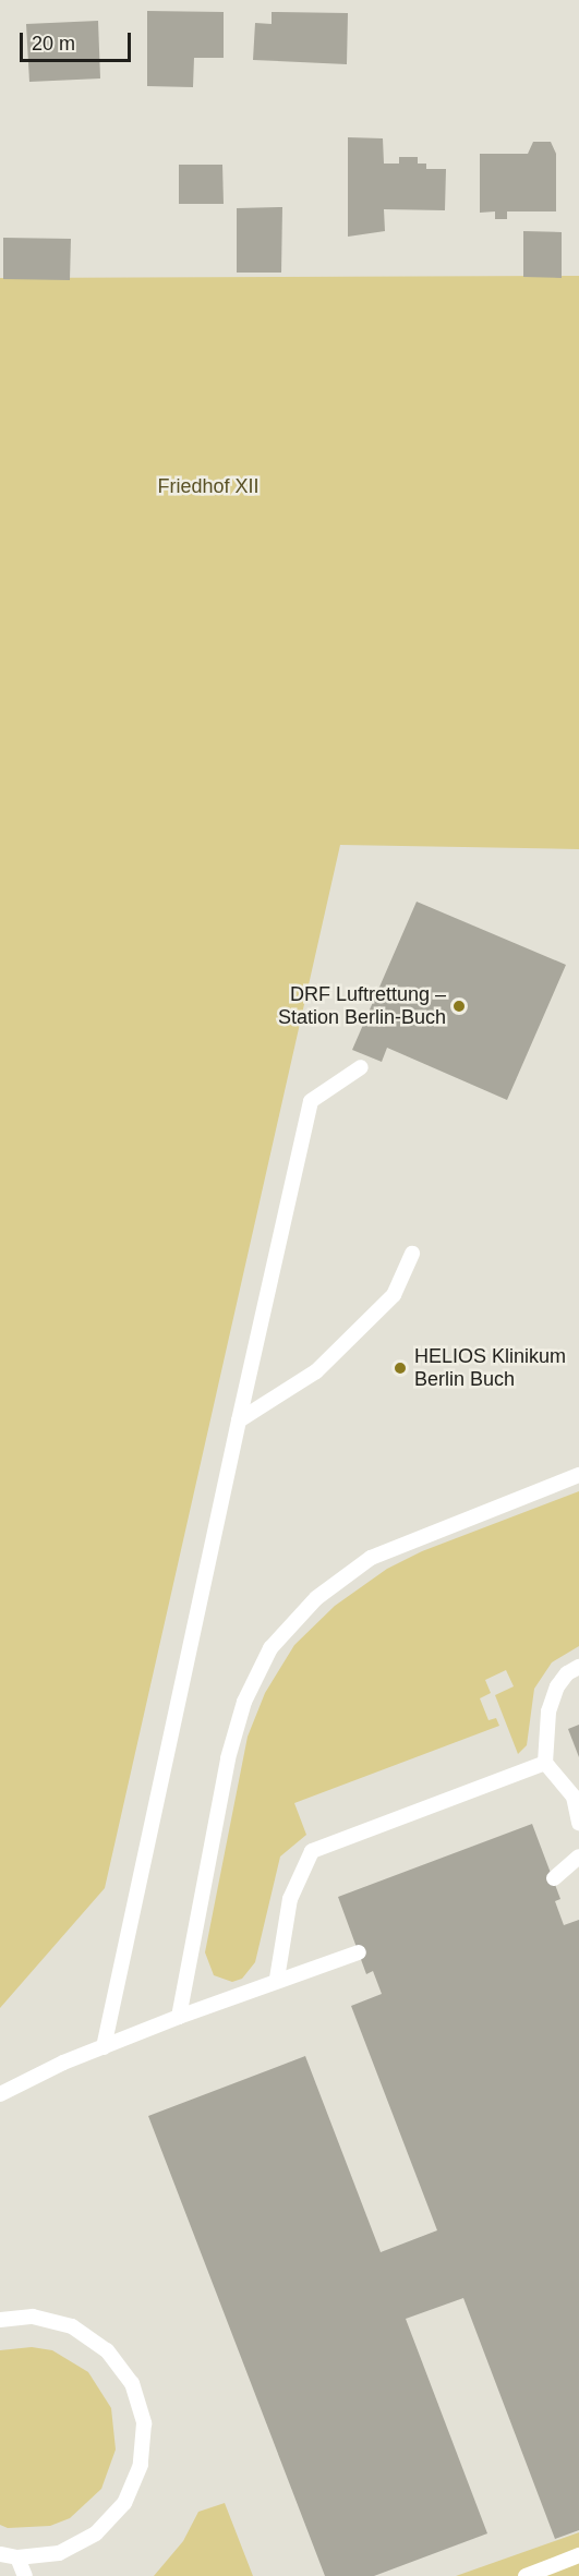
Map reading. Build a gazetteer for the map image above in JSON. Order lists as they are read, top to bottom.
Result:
{
  "parks": ["Friedhof XII"],
  "places": ["DRF Luftrettung – Station Berlin-Buch", "HELIOS Klinikum Berlin Buch"],
  "scale_bar": "20 m"
}
